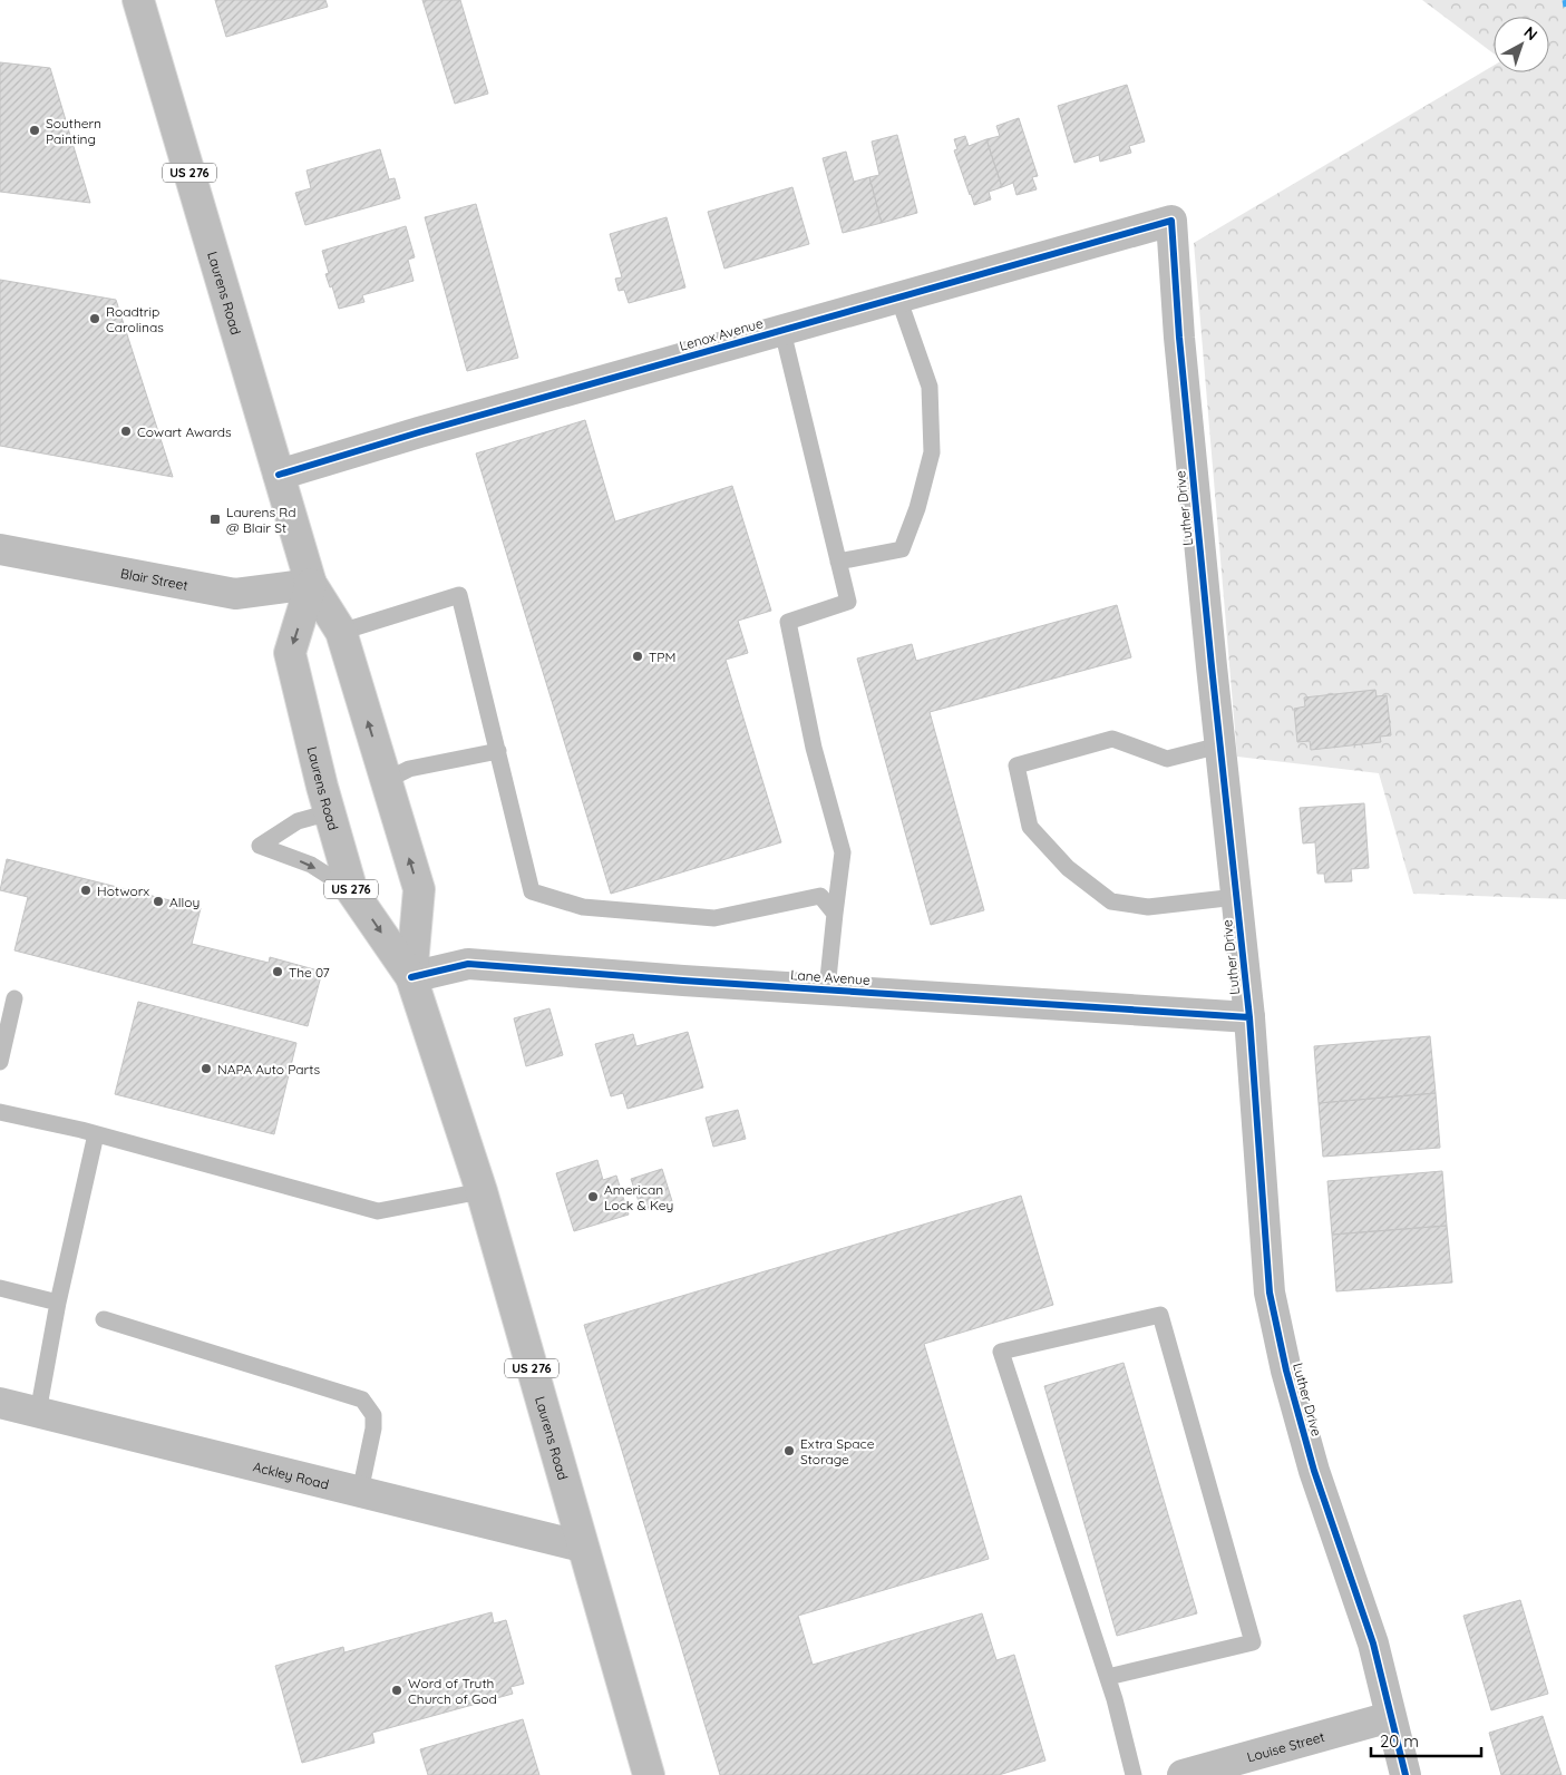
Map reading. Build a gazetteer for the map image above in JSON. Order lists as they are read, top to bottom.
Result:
{
  "streets": {
    "street": [
      "US 276",
      "Laurens Road",
      "Lenox Avenue",
      "Luther Drive",
      "Blair Street",
      "Lane Avenue",
      "Ackley Road",
      "Louise Street"
    ]
  },
  "crossings": [
    ["Laurens Road", "Lenox Avenue"],
    ["Laurens Road", "Blair Street"],
    ["Laurens Road", "Lane Avenue"],
    ["Laurens Road", "Ackley Road"],
    ["Lenox Avenue", "Luther Drive"],
    ["Luther Drive", "Lane Avenue"],
    ["Luther Drive", "Louise Street"]
  ],
  "places": {
    "other": [
      "Southern Painting",
      "Roadtrip Carolinas",
      "Cowart Awards",
      "TPM",
      "Hotworx",
      "Alloy",
      "The 07",
      "NAPA Auto Parts",
      "American Lock & Key",
      "Extra Space Storage",
      "Word of Truth Church of God"
    ],
    "transit": ["Laurens Rd @ Blair St"]
  },
  "scale_bar": "20 m",
  "north": "top right"
}
